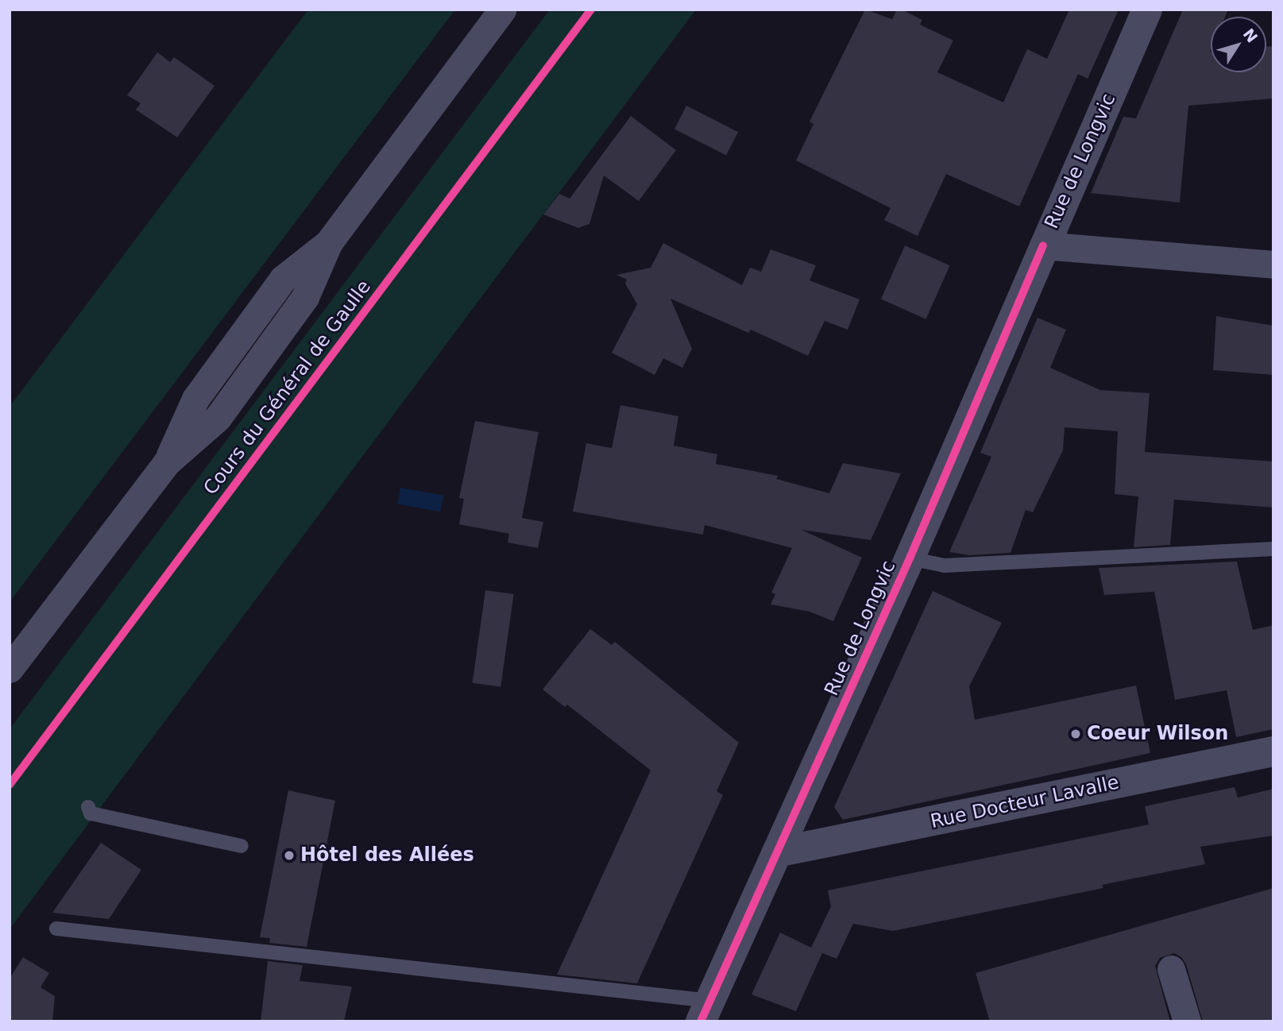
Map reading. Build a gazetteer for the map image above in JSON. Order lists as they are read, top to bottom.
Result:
{
  "streets": {
    "street": ["Rue de Longvic", "Rue Docteur Lavalle"],
    "cycle path": ["Cours du Général de Gaulle"]
  },
  "crossings": [
    ["Rue de Longvic", "Rue Docteur Lavalle"]
  ],
  "places": ["Coeur Wilson", "Hôtel des Allées"],
  "north": "top right"
}
